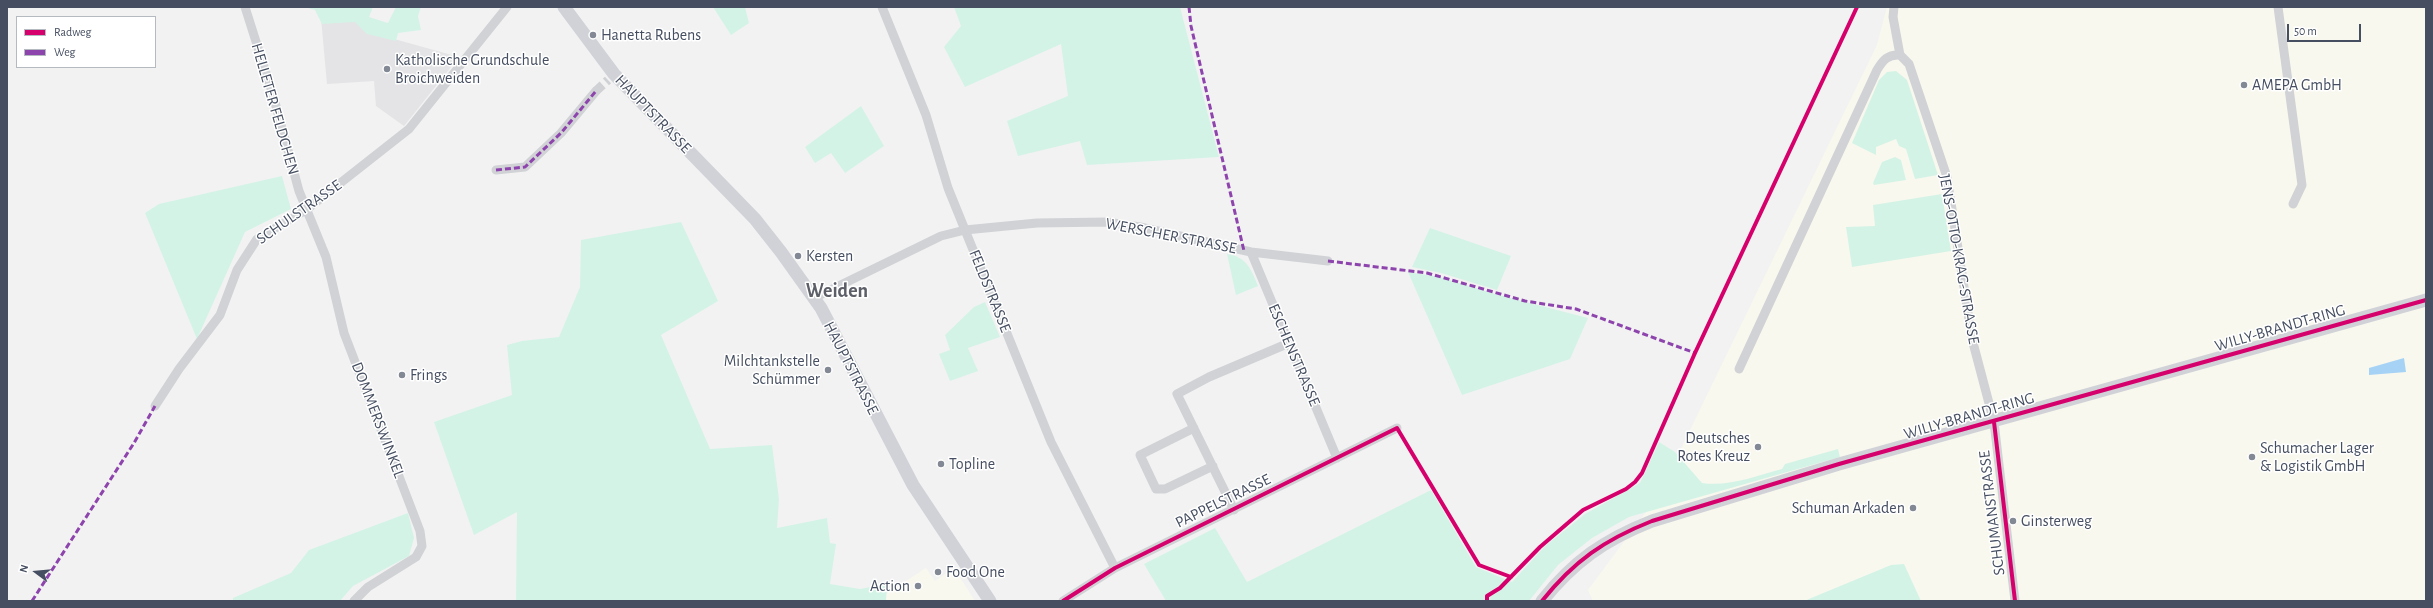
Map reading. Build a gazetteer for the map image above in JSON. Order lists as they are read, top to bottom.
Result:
{
  "streets": {
    "street": [
      "HELLETER FELDCHEN",
      "HAUPTSTRASSE",
      "SCHULSTRASSE",
      "WERSCHER STRASSE",
      "JENS-OTTO-KRAG-STRASSE",
      "FELDSTRASSE",
      "WILLY-BRANDT-RING",
      "ESCHENSTRASSE",
      "DOMMERSWINKEL",
      "PAPPELSTRASSE",
      "SCHUMANSTRASSE"
    ]
  },
  "crossings": [
    ["HELLETER FELDCHEN", "SCHULSTRASSE"],
    ["HELLETER FELDCHEN", "DOMMERSWINKEL"],
    ["HAUPTSTRASSE", "WERSCHER STRASSE"],
    ["SCHULSTRASSE", "DOMMERSWINKEL"],
    ["WERSCHER STRASSE", "FELDSTRASSE"],
    ["WERSCHER STRASSE", "ESCHENSTRASSE"],
    ["JENS-OTTO-KRAG-STRASSE", "WILLY-BRANDT-RING"],
    ["JENS-OTTO-KRAG-STRASSE", "SCHUMANSTRASSE"],
    ["FELDSTRASSE", "PAPPELSTRASSE"],
    ["WILLY-BRANDT-RING", "SCHUMANSTRASSE"],
    ["ESCHENSTRASSE", "PAPPELSTRASSE"]
  ],
  "districts": ["Weiden"],
  "places": [
    "Hanetta Rubens",
    "Katholische Grundschule Broichweiden",
    "AMEPA GmbH",
    "Kersten",
    "Milchtankstelle Schümmer",
    "Frings",
    "Deutsches Rotes Kreuz",
    "Schumacher Lager & Logistik GmbH",
    "Topline",
    "Schuman Arkaden",
    "Ginsterweg",
    "Food One",
    "Action"
  ],
  "legend": ["Radweg", "Weg"],
  "scale_bar": "50 m",
  "north": "left"
}
